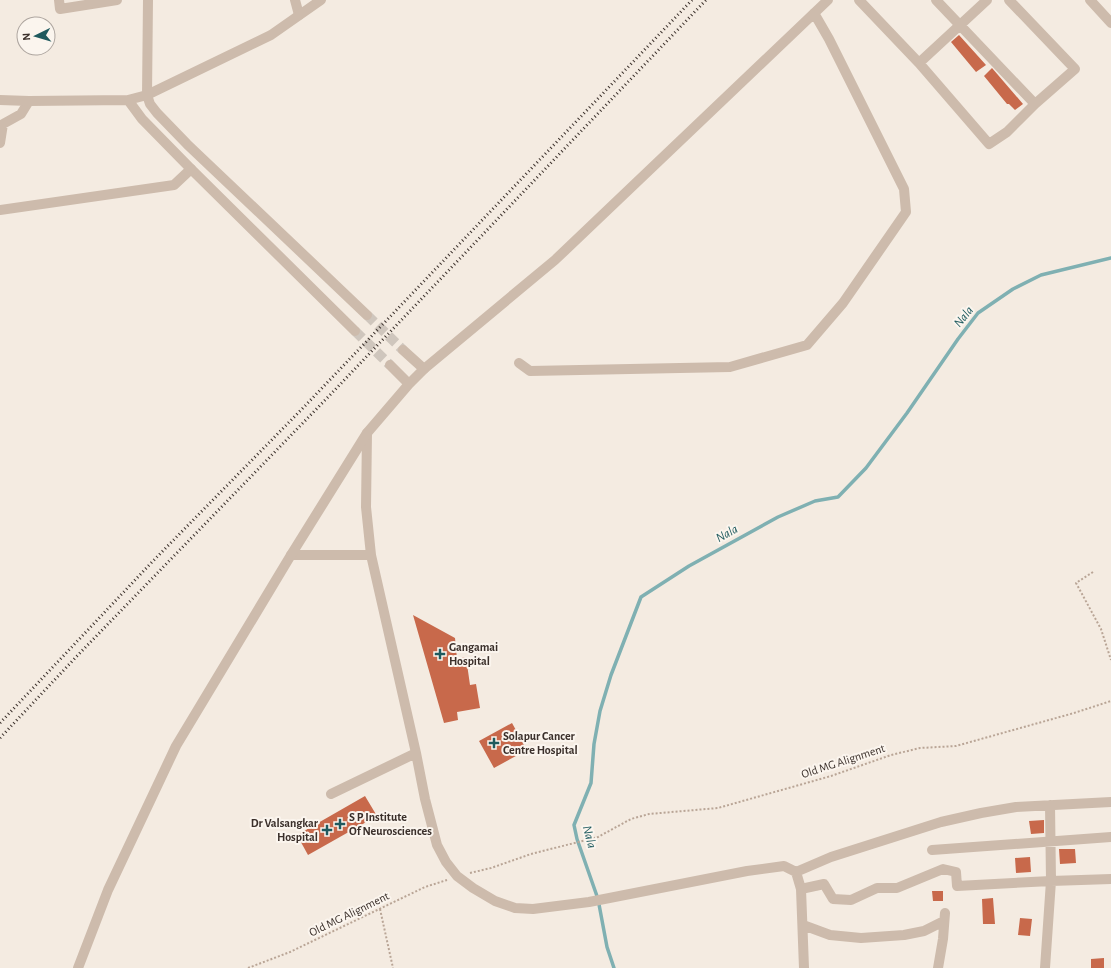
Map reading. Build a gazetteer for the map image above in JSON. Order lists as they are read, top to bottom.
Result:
{
  "streets": {
    "path": ["Old MG Alignment"]
  },
  "water": ["Nala"],
  "places": {
    "health": [
      "Gangamai Hospital",
      "Solapur Cancer Centre Hospital",
      "S P Institute Of Neurosciences",
      "Dr Valsangkar Hospital"
    ]
  },
  "north": "left"
}
